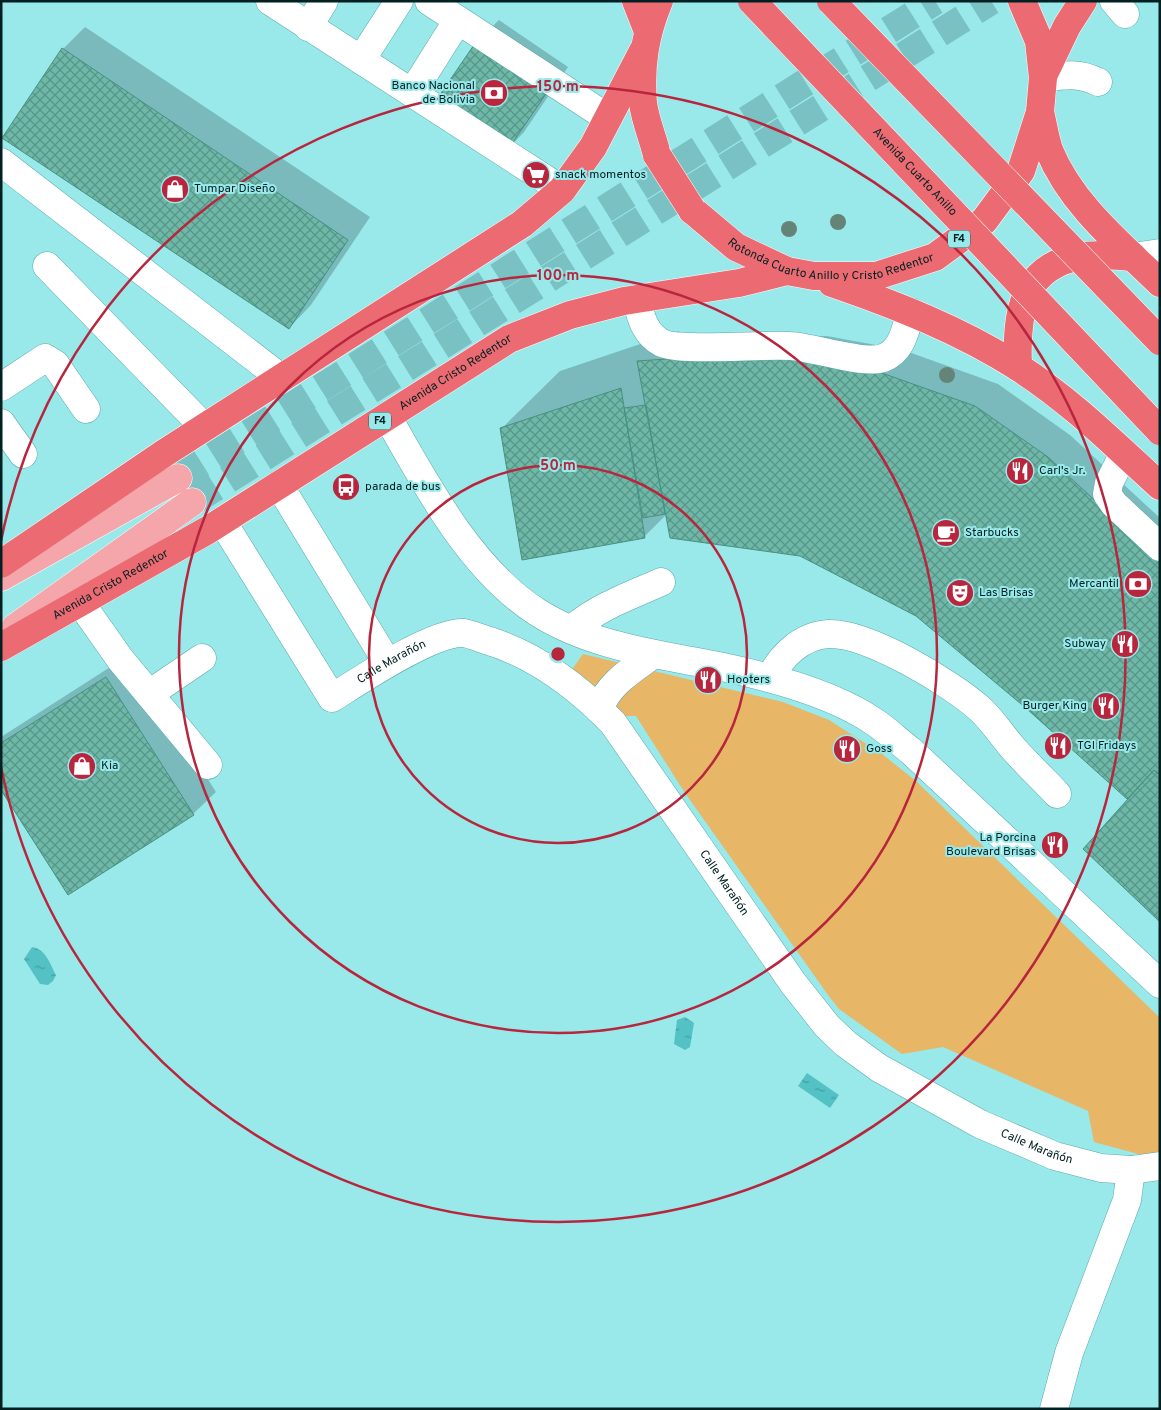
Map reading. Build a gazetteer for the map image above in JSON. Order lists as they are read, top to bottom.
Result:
{
  "streets": {
    "highway": [
      "Avenida Cuarto Anillo",
      "F4",
      "Rotonda Cuarto Anillo y Cristo Redentor",
      "Avenida Cristo Redentor"
    ],
    "street": ["Calle Marañón"]
  },
  "crossings": [
    ["F4", "Rotonda Cuarto Anillo y Cristo Redentor"],
    ["Rotonda Cuarto Anillo y Cristo Redentor", "Avenida Cristo Redentor"],
    ["Avenida Cristo Redentor", "Calle Marañón"]
  ],
  "places": {
    "bank": ["Banco Nacional de Bolivia", "Mercantil"],
    "supermarket": ["snack momentos"],
    "shop": ["Tumpar Diseño", "Kia"],
    "restaurant": [
      "Carl's Jr.",
      "Subway",
      "Hooters",
      "Burger King",
      "TGI Fridays",
      "Goss",
      "La Porcina Boulevard Brisas"
    ],
    "bus stop": ["parada de bus"],
    "cafe": ["Starbucks"],
    "theatre": ["Las Brisas"]
  },
  "rings": ["150 m", "100 m", "50 m"]
}
